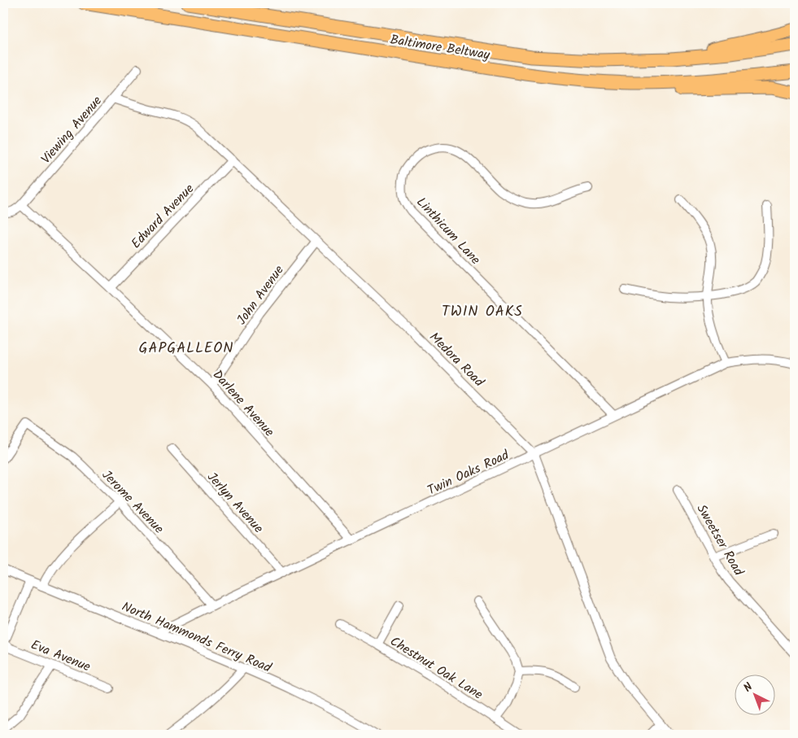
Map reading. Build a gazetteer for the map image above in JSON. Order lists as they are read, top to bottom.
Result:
{
  "streets": {
    "highway": ["Baltimore Beltway"],
    "street": [
      "Viewing Avenue",
      "Edward Avenue",
      "Linthicum Lane",
      "John Avenue",
      "Medora Road",
      "Darlene Avenue",
      "Twin Oaks Road",
      "Jerome Avenue",
      "Jerlyn Avenue",
      "Sweetser Road",
      "North Hammonds Ferry Road",
      "Eva Avenue",
      "Chestnut Oak Lane"
    ]
  },
  "crossings": [
    ["Viewing Avenue", "Medora Road"],
    ["Viewing Avenue", "Darlene Avenue"],
    ["Edward Avenue", "Medora Road"],
    ["Edward Avenue", "Darlene Avenue"],
    ["Linthicum Lane", "Twin Oaks Road"],
    ["John Avenue", "Medora Road"],
    ["John Avenue", "Darlene Avenue"],
    ["Medora Road", "Twin Oaks Road"],
    ["Darlene Avenue", "Twin Oaks Road"],
    ["Twin Oaks Road", "Jerome Avenue"],
    ["Twin Oaks Road", "Jerlyn Avenue"],
    ["Twin Oaks Road", "North Hammonds Ferry Road"]
  ],
  "districts": ["TWIN OAKS", "GAPGALLEON"],
  "north": "top left"
}
